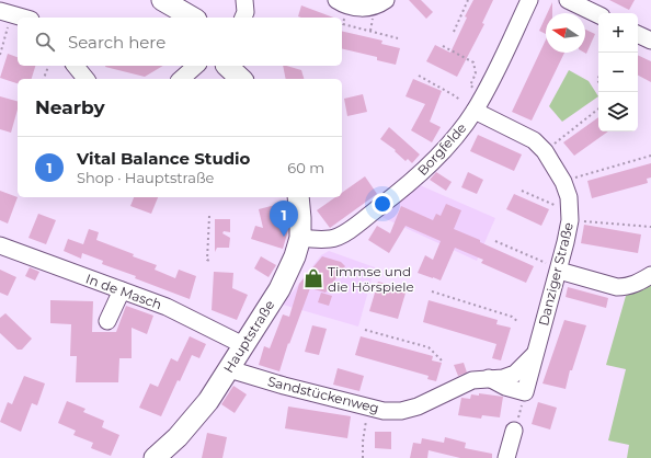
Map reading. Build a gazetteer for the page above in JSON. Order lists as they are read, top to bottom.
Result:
{
  "streets": {
    "main road": ["Hauptstraße"],
    "street": [
      "Borgfelde",
      "Danziger Straße",
      "In de Masch",
      "Sandstückenweg"
    ]
  },
  "crossings": [
    ["Borgfelde", "Danziger Straße"],
    ["Borgfelde", "Hauptstraße"],
    ["Danziger Straße", "Sandstückenweg"],
    ["In de Masch", "Hauptstraße"],
    ["Hauptstraße", "Sandstückenweg"]
  ],
  "places": {
    "shop": ["Timmse und die Hörspiele"]
  },
  "north": "left",
  "page": {
    "map_buttons": ["+", "−"],
    "search": "Search here",
    "heading": "Nearby",
    "list": [
      {
        "mark": "1",
        "name": "Vital Balance Studio",
        "note": "Shop · Hauptstraße",
        "value": "60 m"
      }
    ],
    "pins": "1"
  }
}
